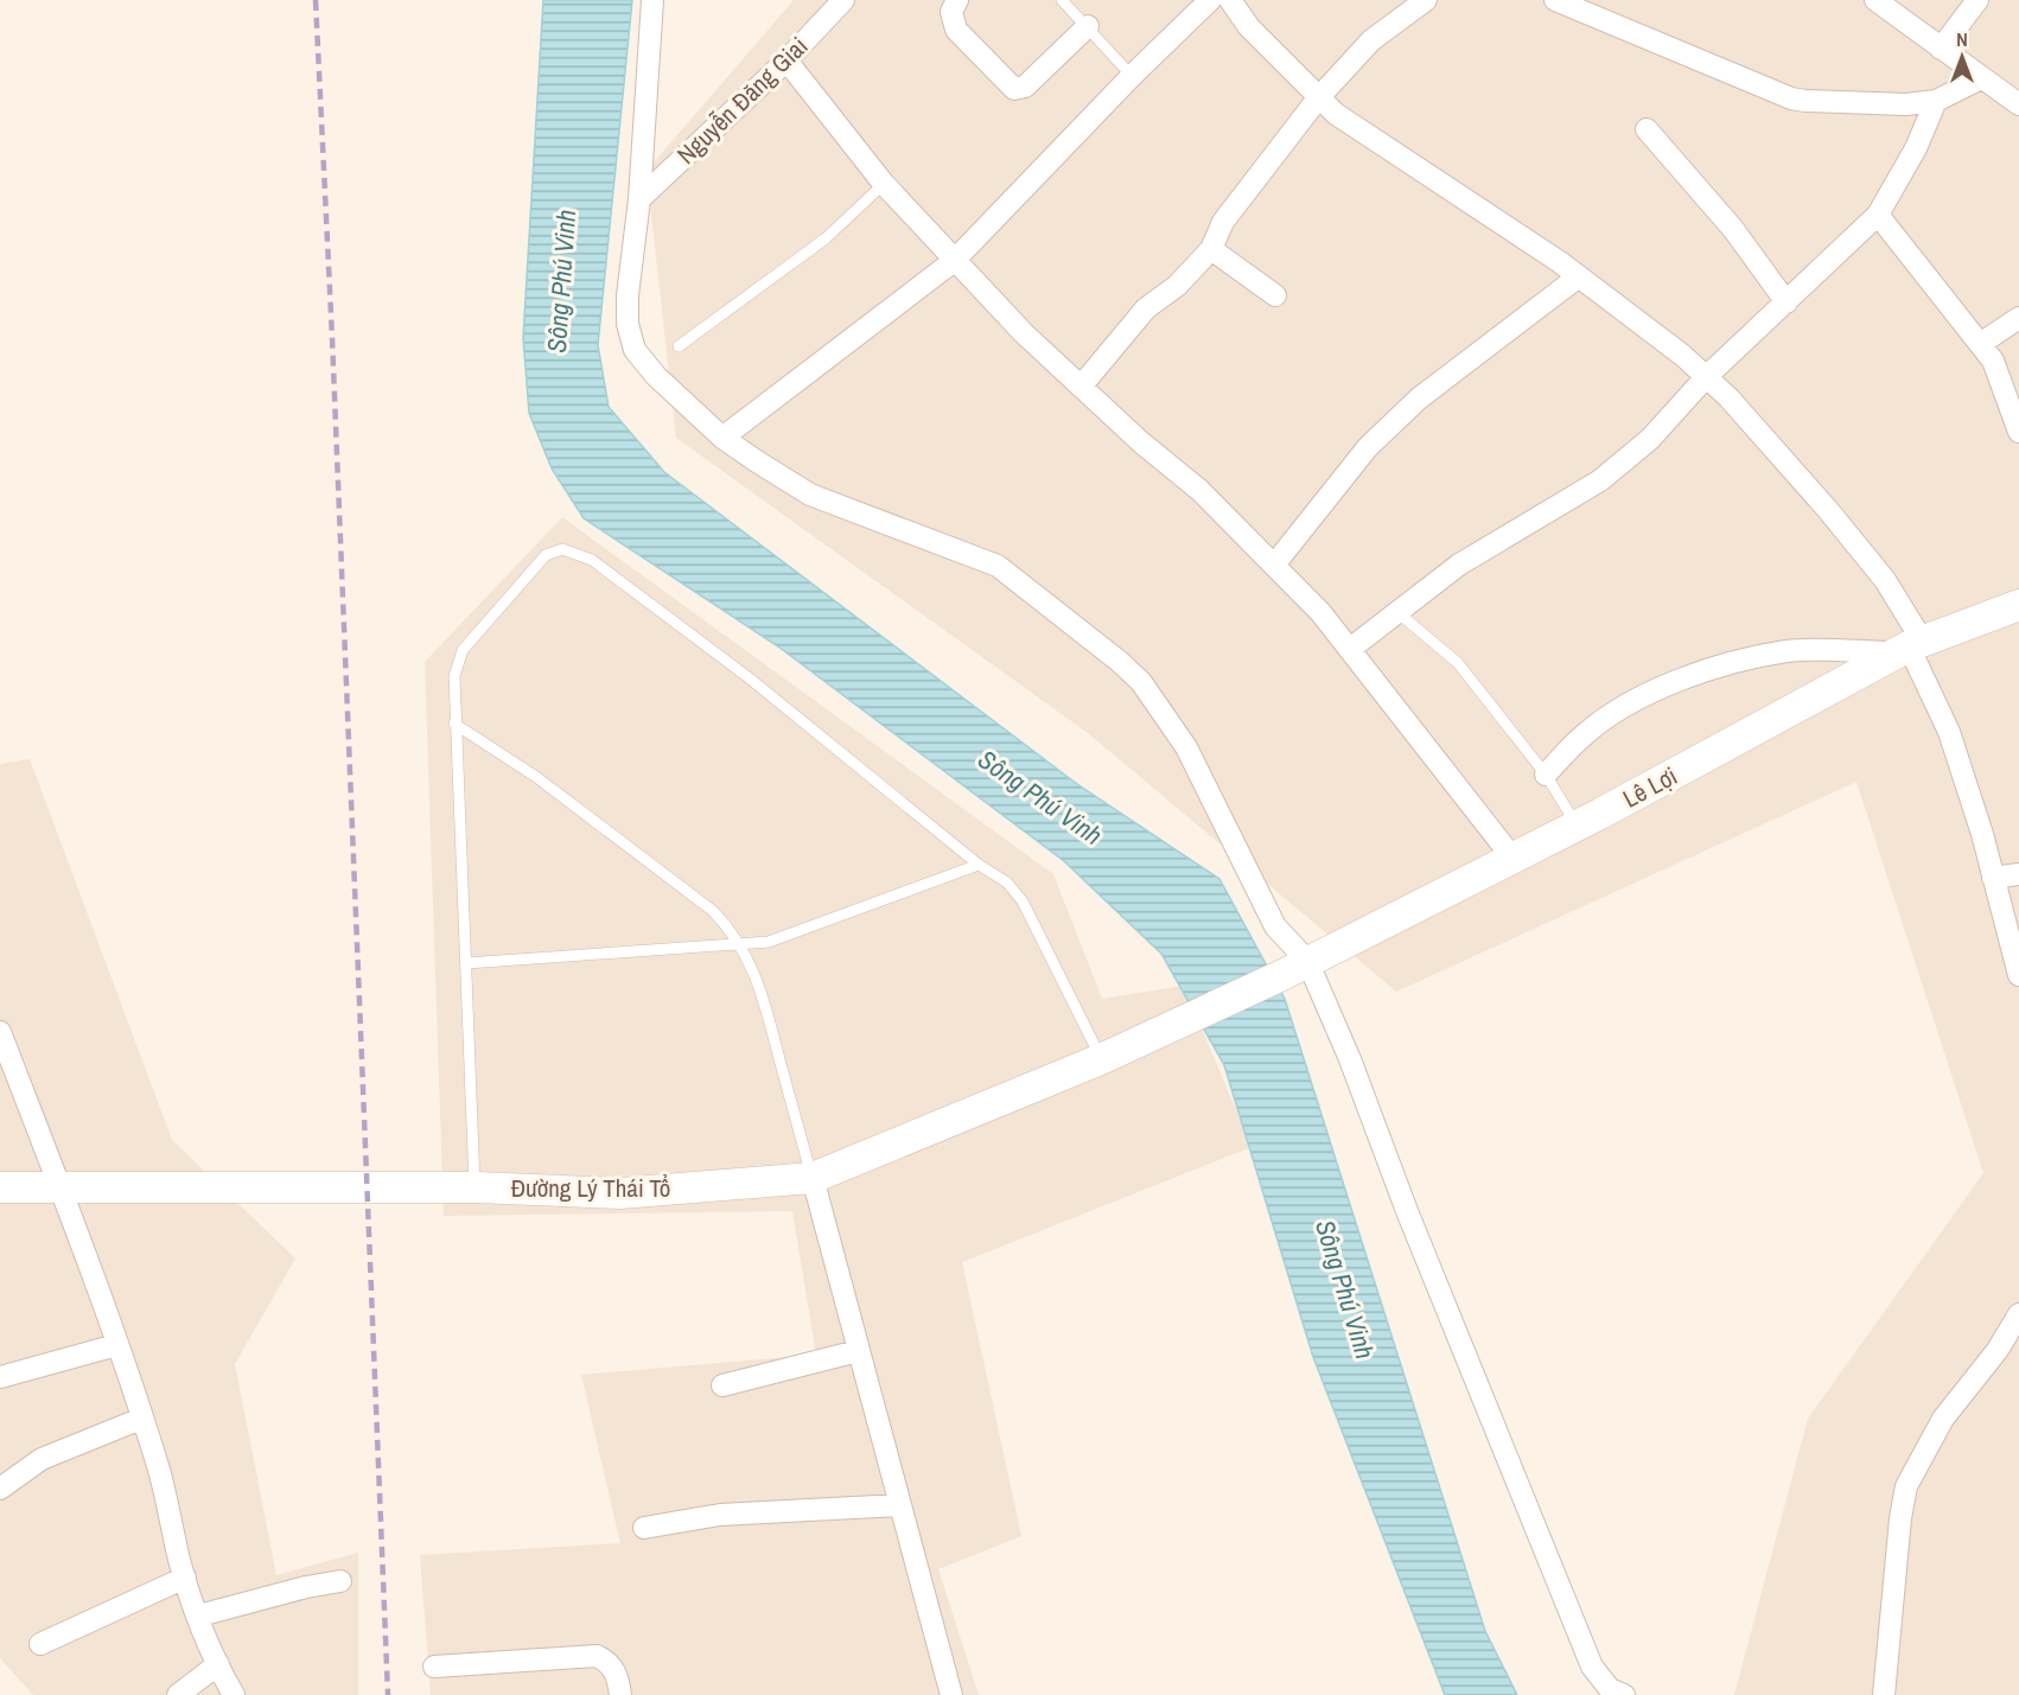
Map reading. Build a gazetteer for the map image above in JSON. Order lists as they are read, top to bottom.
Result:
{
  "streets": {
    "main road": ["Lê Lợi", "Đường Lý Thái Tổ"],
    "street": ["Nguyễn Đăng Giai"]
  },
  "crossings": [
    ["Lê Lợi", "Đường Lý Thái Tổ"]
  ],
  "water": ["Sông Phú Vinh"],
  "north": "top"
}
